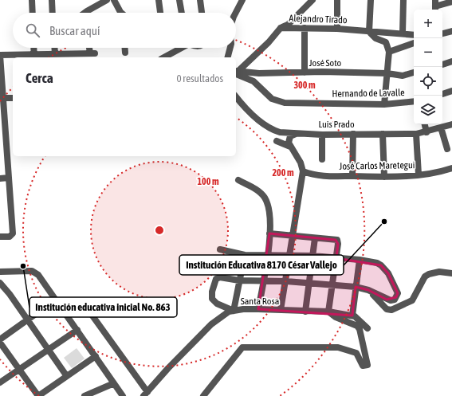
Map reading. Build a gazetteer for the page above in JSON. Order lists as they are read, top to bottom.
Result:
{
  "streets": {
    "street": [
      "Alejandro Tirado",
      "José Soto",
      "Hernando de Lavalle",
      "Luis Prado",
      "José Carlos Maretegui",
      "Santa Rosa"
    ]
  },
  "places": ["Institución Educativa 8170 César Vallejo", "Institución educativa inicial No. 863"],
  "page": {
    "map_buttons": ["+", "−"],
    "search": "Buscar aquí",
    "heading": ["Cerca", "0 resultados"]
  },
  "rings": ["300 m", "200 m", "100 m"]
}
